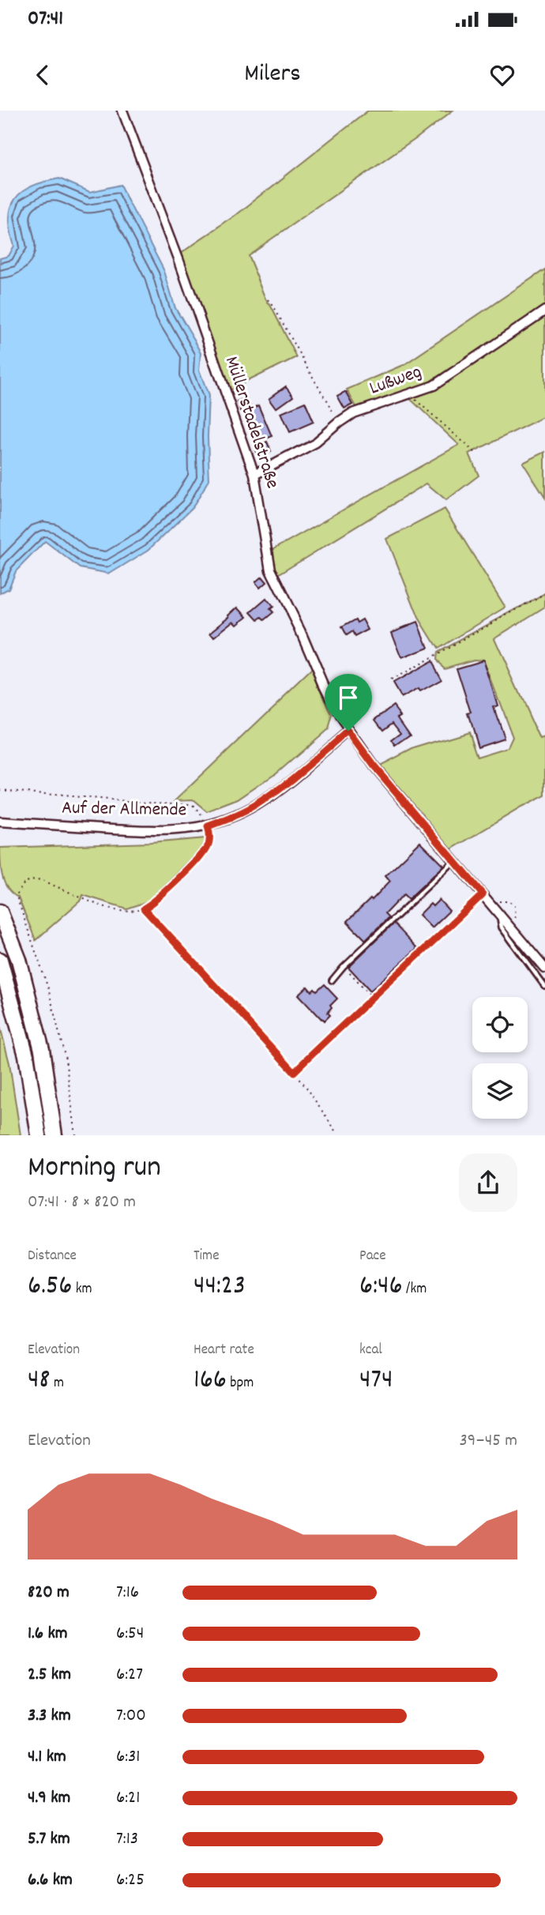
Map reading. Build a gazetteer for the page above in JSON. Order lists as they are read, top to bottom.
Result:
{
  "streets": {
    "street": ["Lußweg", "Müllerstadelstraße", "Auf der Allmende"]
  },
  "crossings": [
    ["Lußweg", "Müllerstadelstraße"],
    ["Müllerstadelstraße", "Auf der Allmende"]
  ],
  "page": {
    "status": "07:41",
    "header": "Milers",
    "heading": ["Morning run", "07:41 · 8 × 820 m"],
    "stats": [
      ["Distance", "6.56 km"],
      ["Time", "44:23"],
      ["Pace", "6:46 /km"],
      ["Elevation", "48 m"],
      ["Heart rate", "166 bpm"],
      ["kcal", "474"]
    ],
    "chart": ["Elevation", "39–45 m"],
    "list": [
      {
        "name": "820 m",
        "note": "7:16"
      },
      {
        "name": "1.6 km",
        "note": "6:54"
      },
      {
        "name": "2.5 km",
        "note": "6:27"
      },
      {
        "name": "3.3 km",
        "note": "7:00"
      },
      {
        "name": "4.1 km",
        "note": "6:31"
      },
      {
        "name": "4.9 km",
        "note": "6:21"
      },
      {
        "name": "5.7 km",
        "note": "7:13"
      },
      {
        "name": "6.6 km",
        "note": "6:25"
      }
    ]
  }
}
